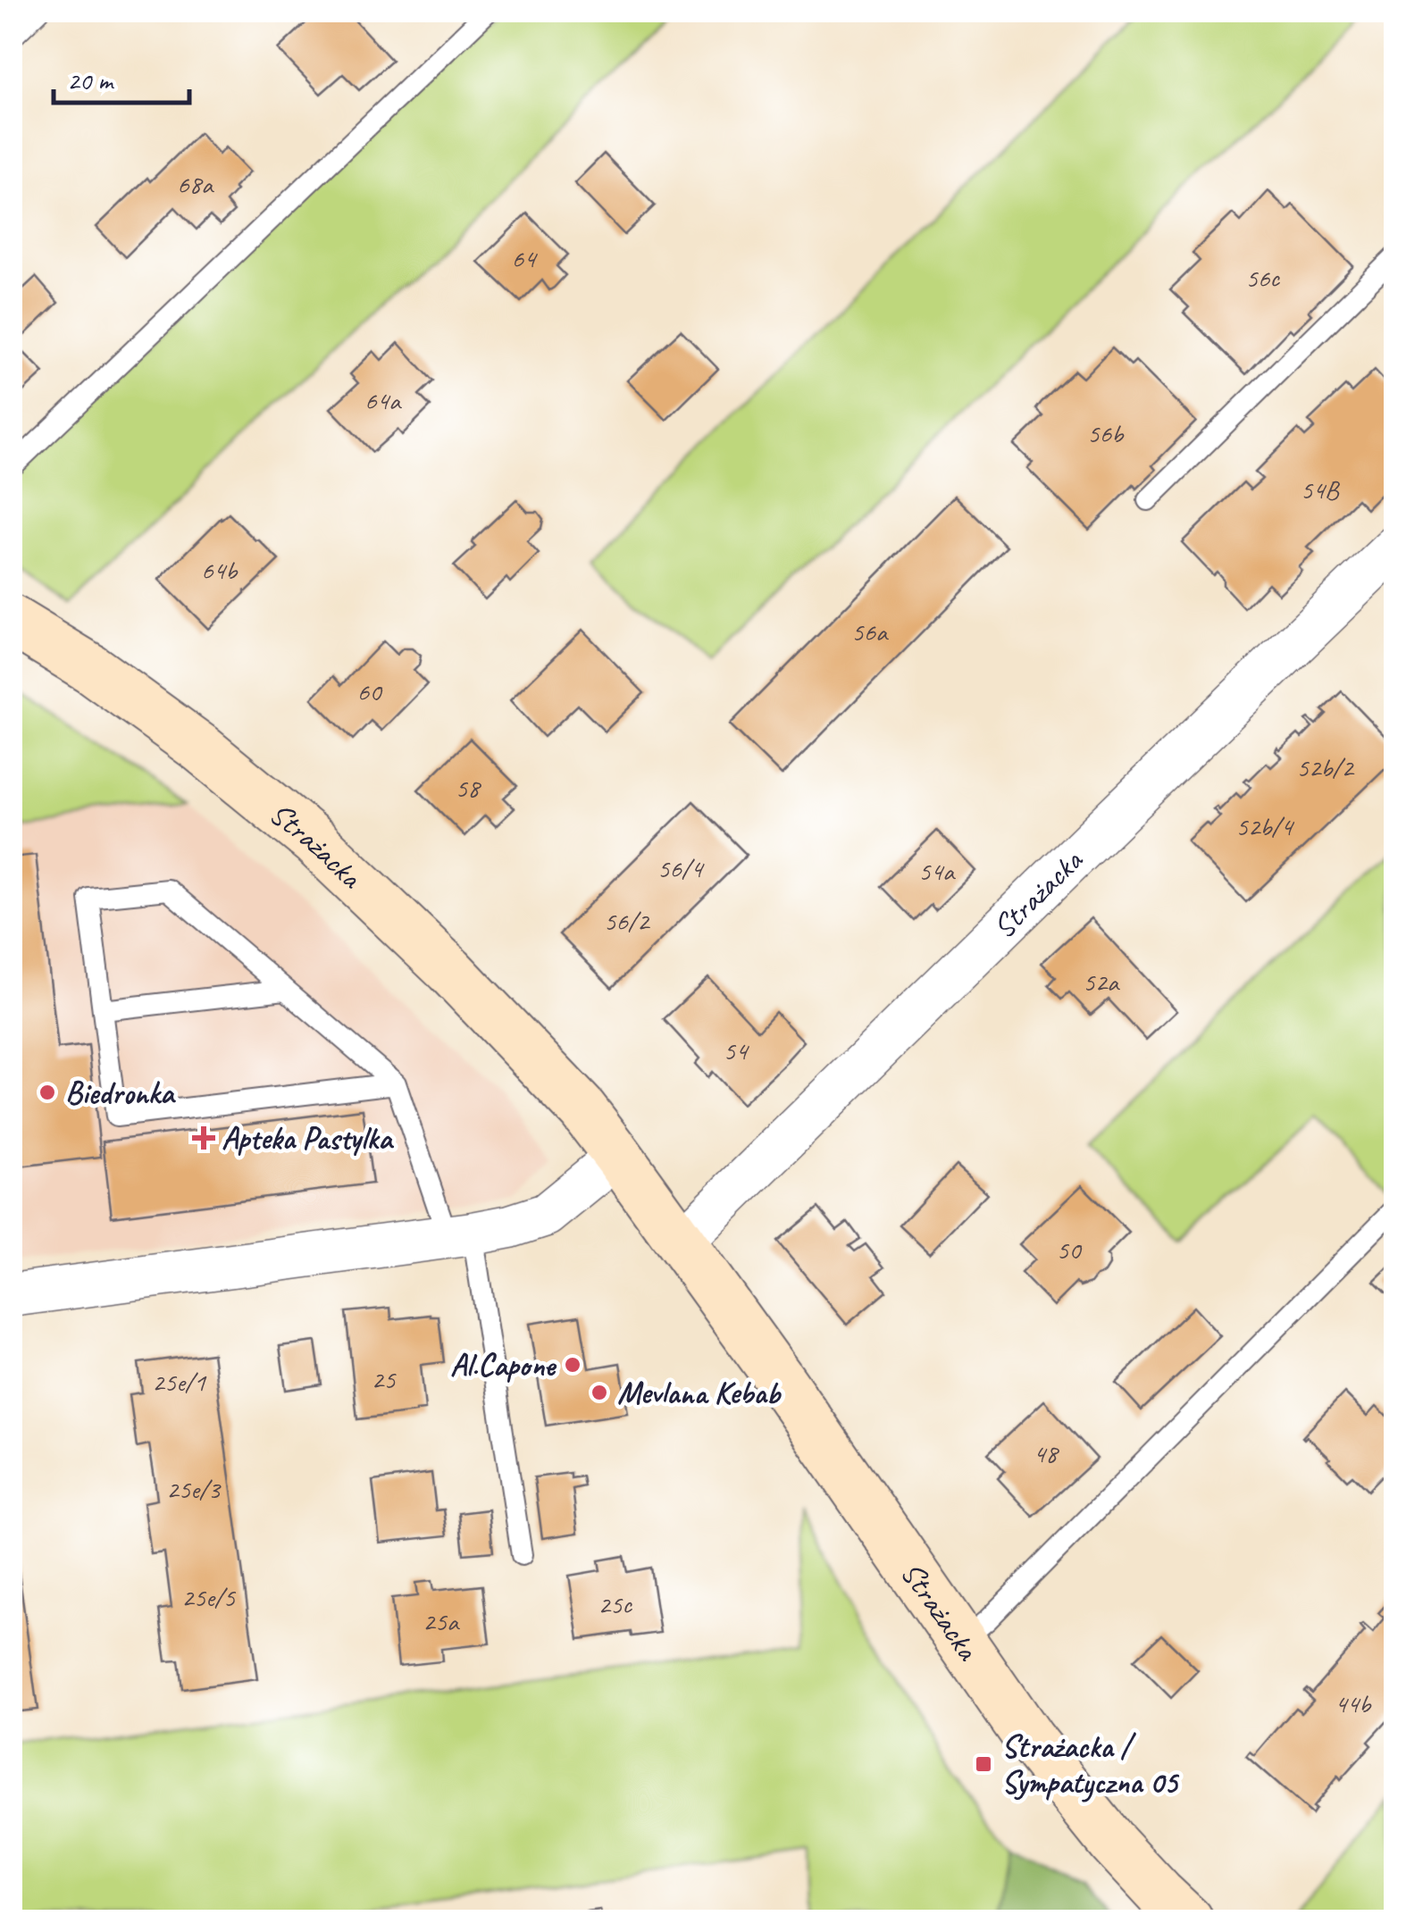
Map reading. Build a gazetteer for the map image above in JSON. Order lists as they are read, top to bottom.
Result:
{
  "streets": {
    "street": ["Strażacka"]
  },
  "places": {
    "other": ["Biedronka", "Al.Capone", "Mevlana Kebab"],
    "health": ["Apteka Pastylka"],
    "transit": ["Strażacka / Sympatyczna 05"]
  },
  "house_numbers": [
    "68a",
    "64",
    "56c",
    "64a",
    "56b",
    "54B",
    "64b",
    "56a",
    "60",
    "52b/2",
    "58",
    "52b/4",
    "56/4",
    "54a",
    "56/2",
    "52a",
    "54",
    "50",
    "25",
    "25e/1",
    "48",
    "25e/3",
    "25e/5",
    "25c",
    "25a",
    "44b"
  ],
  "scale_bar": "20 m"
}
